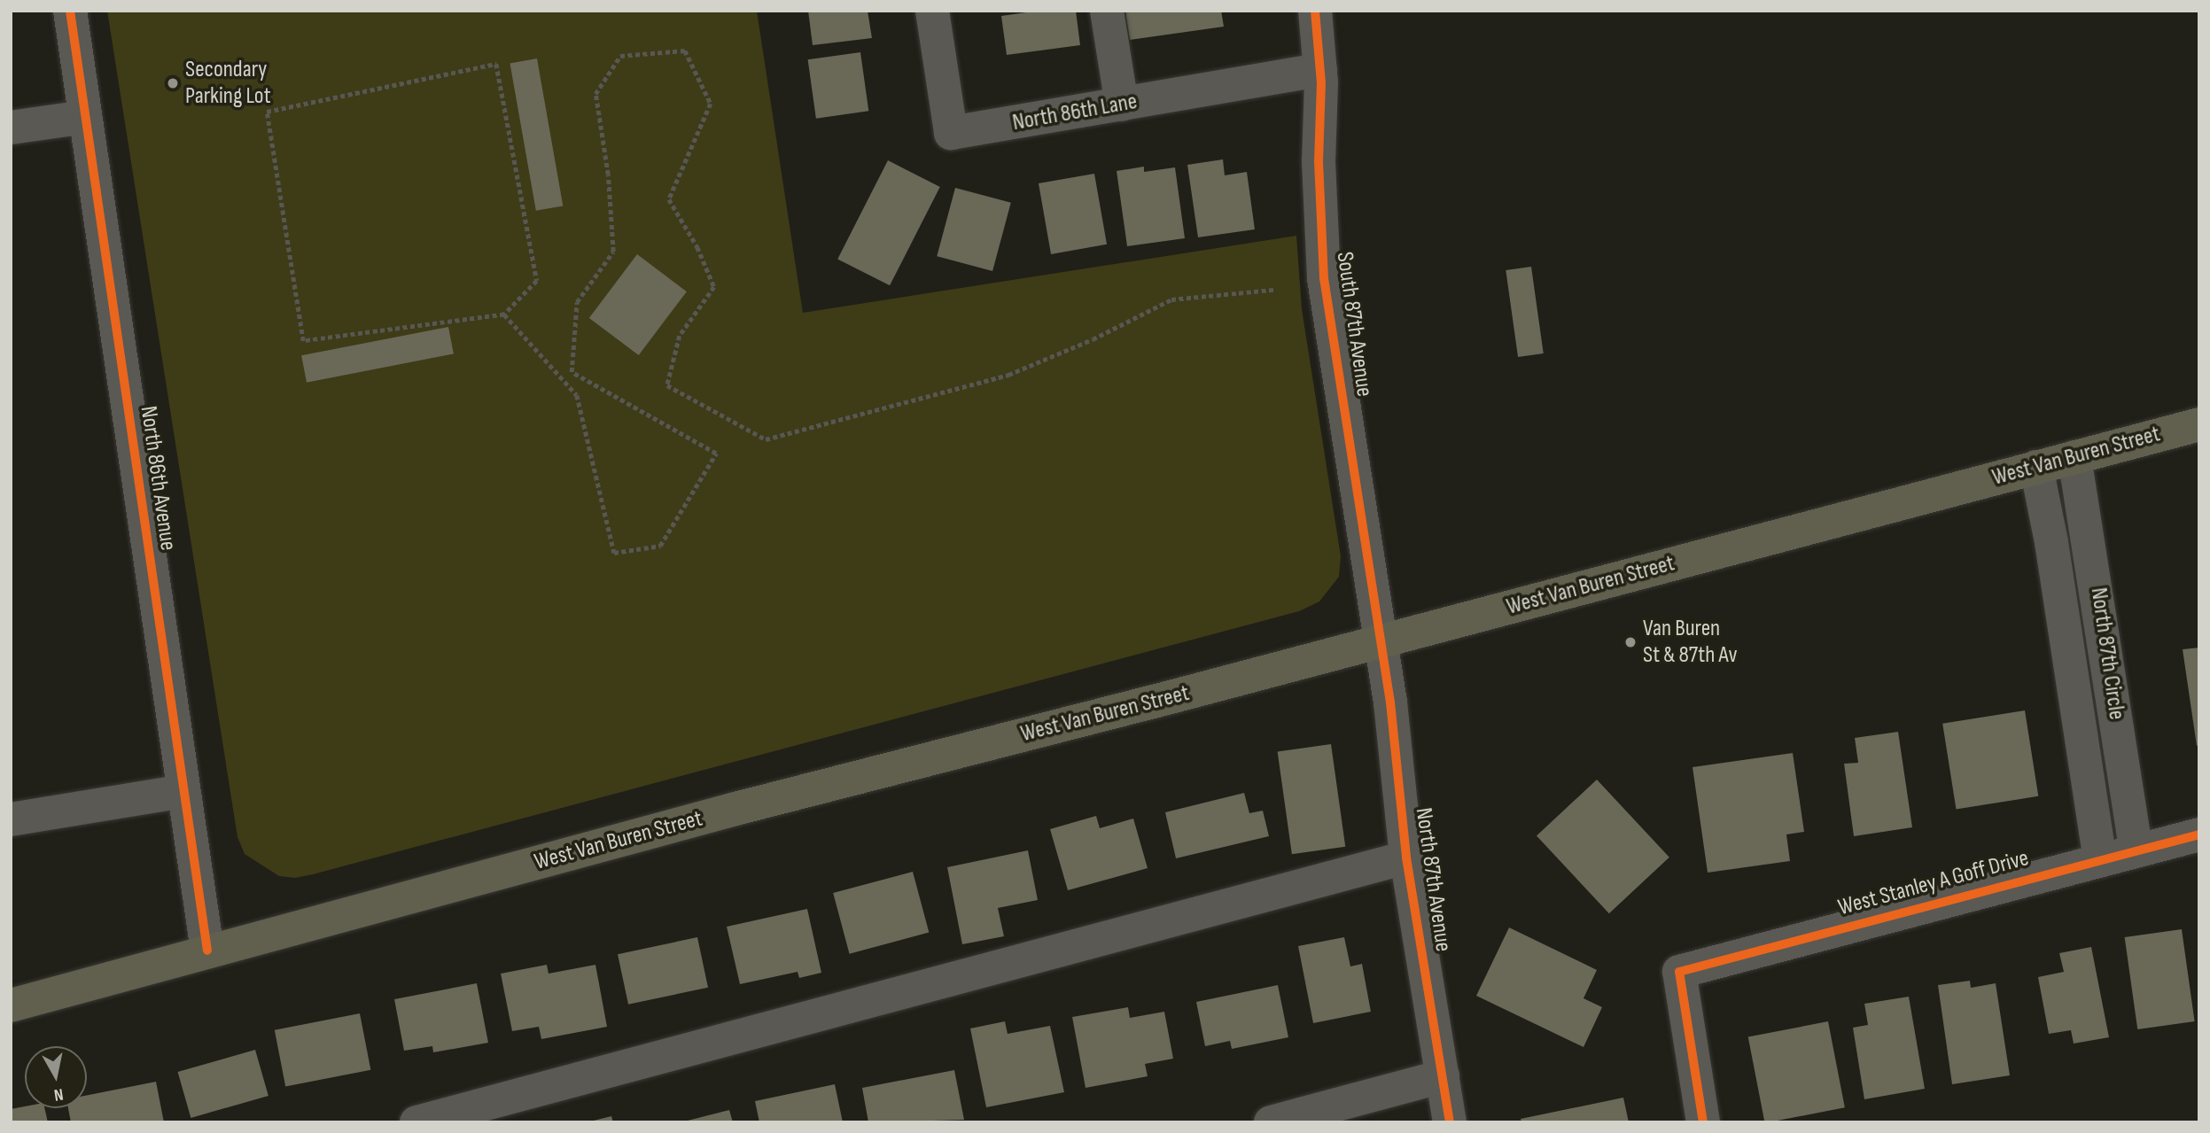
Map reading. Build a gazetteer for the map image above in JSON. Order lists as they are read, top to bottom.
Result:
{
  "streets": {
    "main road": ["West Van Buren Street"],
    "street": [
      "North 86th Lane",
      "South 87th Avenue",
      "North 86th Avenue",
      "North 87th Circle",
      "North 87th Avenue",
      "West Stanley A Goff Drive"
    ]
  },
  "crossings": [
    ["North 86th Lane", "South 87th Avenue"],
    ["South 87th Avenue", "West Van Buren Street"],
    ["South 87th Avenue", "North 87th Avenue"],
    ["West Van Buren Street", "North 86th Avenue"],
    ["West Van Buren Street", "North 87th Circle"],
    ["West Van Buren Street", "North 87th Avenue"],
    ["North 87th Circle", "West Stanley A Goff Drive"]
  ],
  "places": ["Secondary Parking Lot", "Van Buren St & 87th Av"],
  "north": "bottom"
}
